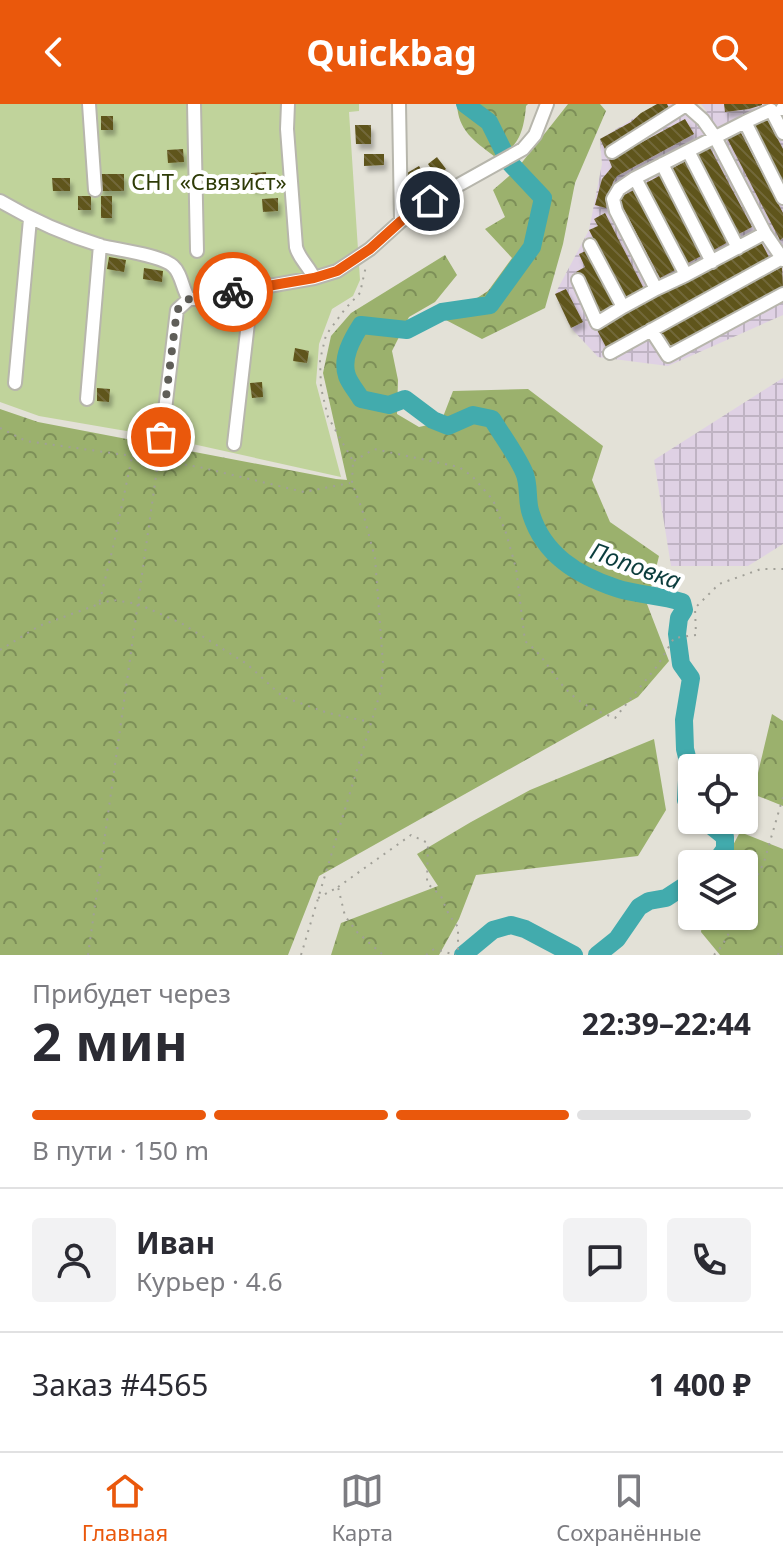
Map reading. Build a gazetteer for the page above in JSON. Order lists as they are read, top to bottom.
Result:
{
  "water": ["Поповка"],
  "parks": ["СНТ «Связист»"],
  "page": {
    "header": "Quickbag",
    "heading": ["2 мин", "Прибудет через", "22:39–22:44"],
    "panel": [
      "Иван",
      "Курьер · 4.6",
      "Заказ #4565",
      "1 400 ₽"
    ],
    "bar": "В пути · 150 m",
    "tabs": ["Главная", "Карта", "Сохранённые"]
  }
}
